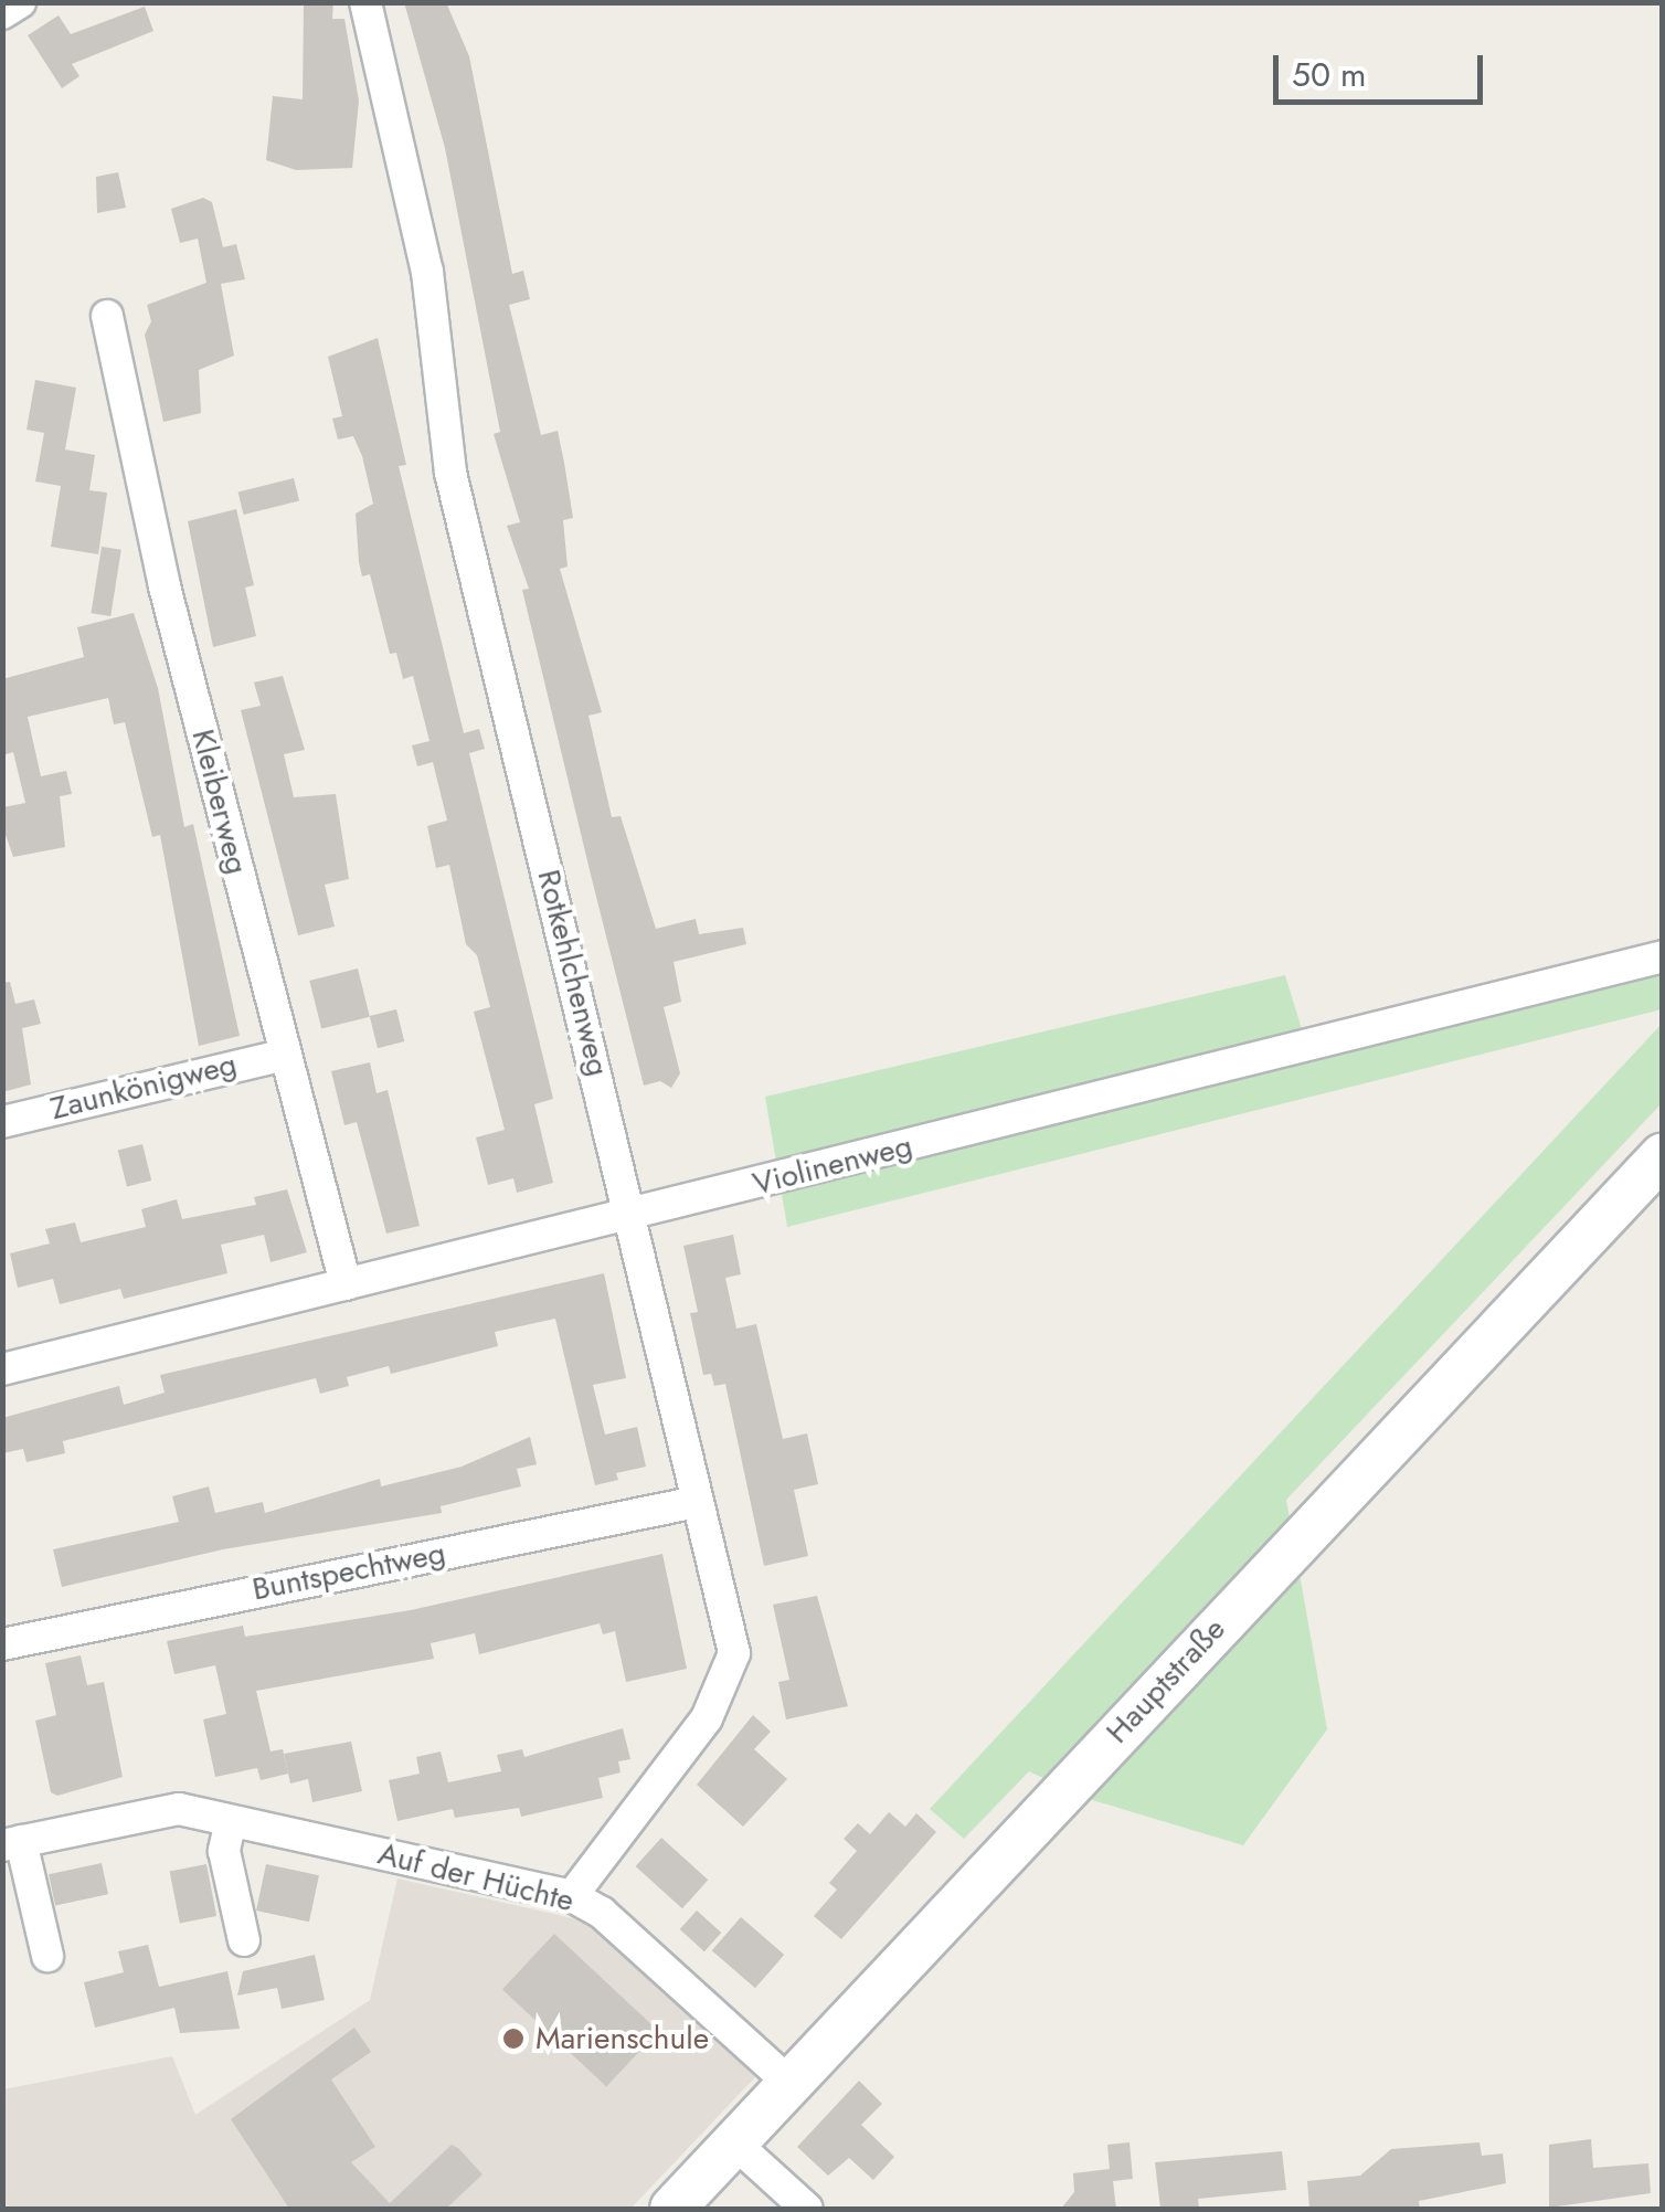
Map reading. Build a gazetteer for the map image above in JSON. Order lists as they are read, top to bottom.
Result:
{
  "streets": {
    "street": [
      "Kleiberweg",
      "Rotkehlchenweg",
      "Zaunkönigweg",
      "Violinenweg",
      "Buntspechtweg",
      "Hauptstraße",
      "Auf der Hüchte"
    ]
  },
  "crossings": [
    ["Kleiberweg", "Zaunkönigweg"],
    ["Kleiberweg", "Violinenweg"],
    ["Rotkehlchenweg", "Violinenweg"],
    ["Rotkehlchenweg", "Buntspechtweg"],
    ["Rotkehlchenweg", "Auf der Hüchte"],
    ["Hauptstraße", "Auf der Hüchte"]
  ],
  "places": ["Marienschule"],
  "scale_bar": "50 m"
}
